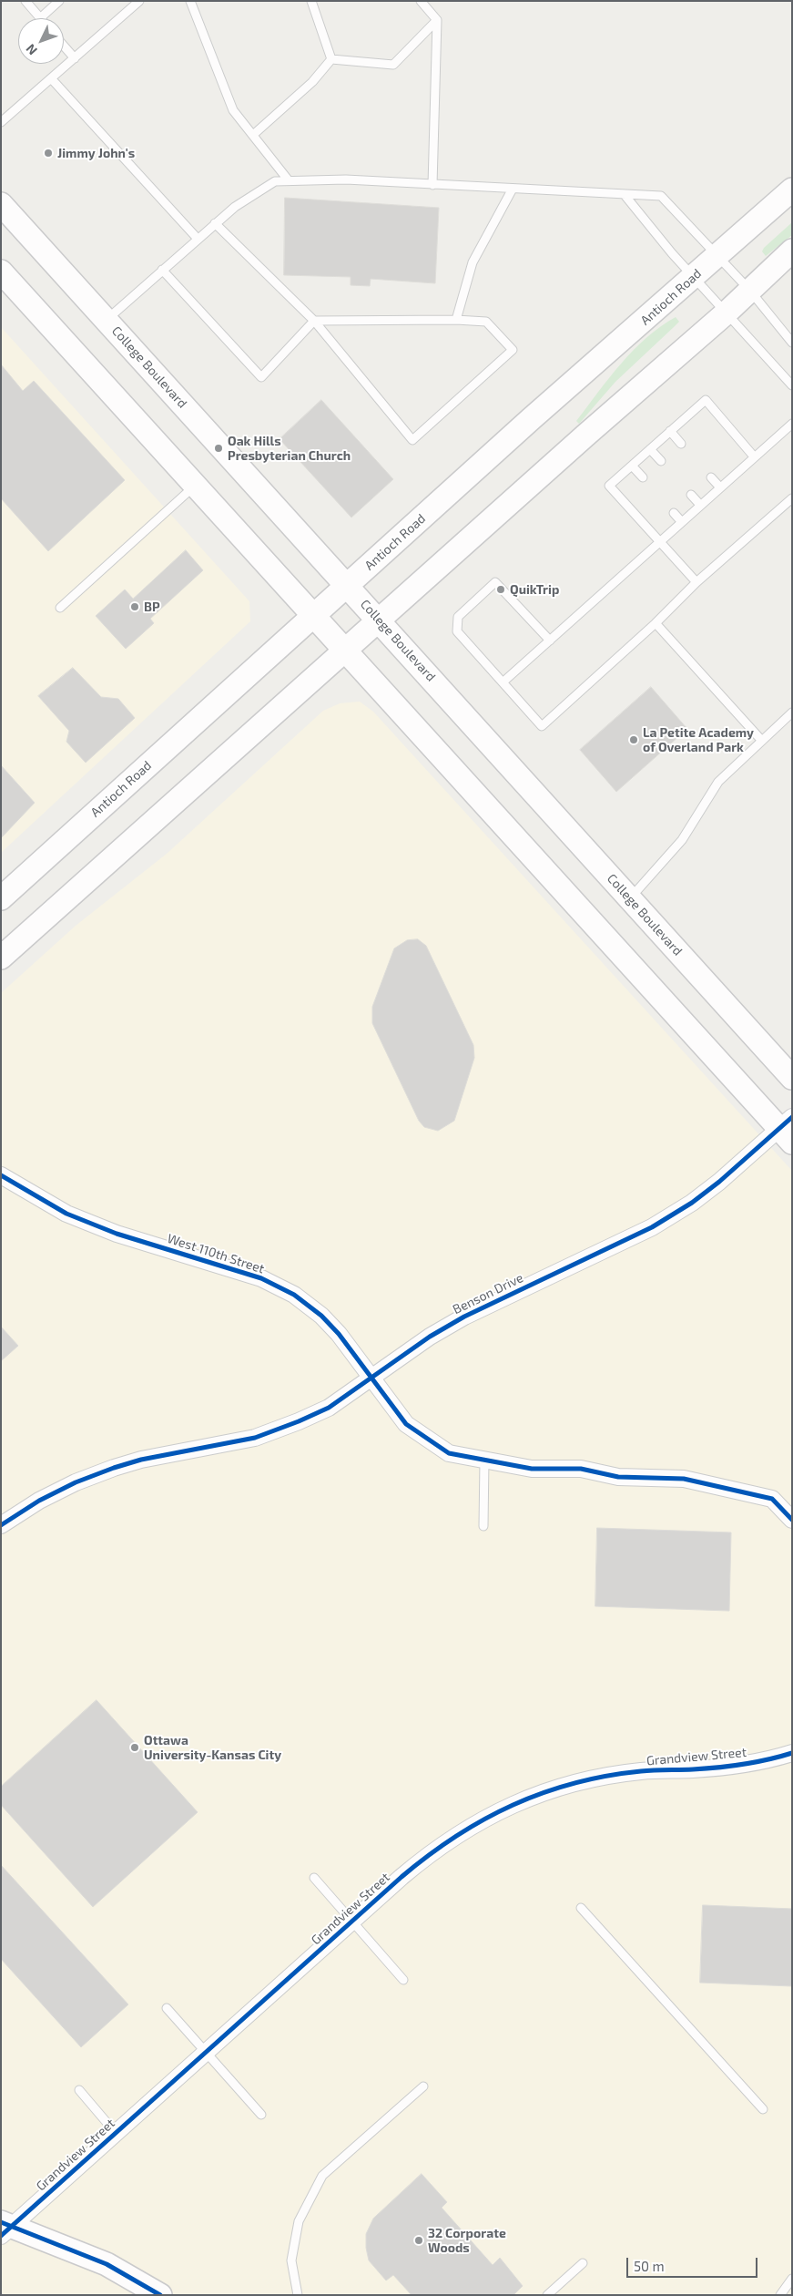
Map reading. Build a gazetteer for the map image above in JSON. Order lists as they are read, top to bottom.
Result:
{
  "streets": {
    "main road": ["Antioch Road", "College Boulevard"],
    "street": ["West 110th Street", "Benson Drive", "Grandview Street"]
  },
  "crossings": [
    ["Antioch Road", "College Boulevard"],
    ["West 110th Street", "Benson Drive"]
  ],
  "places": [
    "Jimmy John's",
    "Oak Hills Presbyterian Church",
    "QuikTrip",
    "BP",
    "La Petite Academy of Overland Park",
    "Ottawa University-Kansas City",
    "32 Corporate Woods"
  ],
  "scale_bar": "50 m",
  "north": "bottom left"
}
